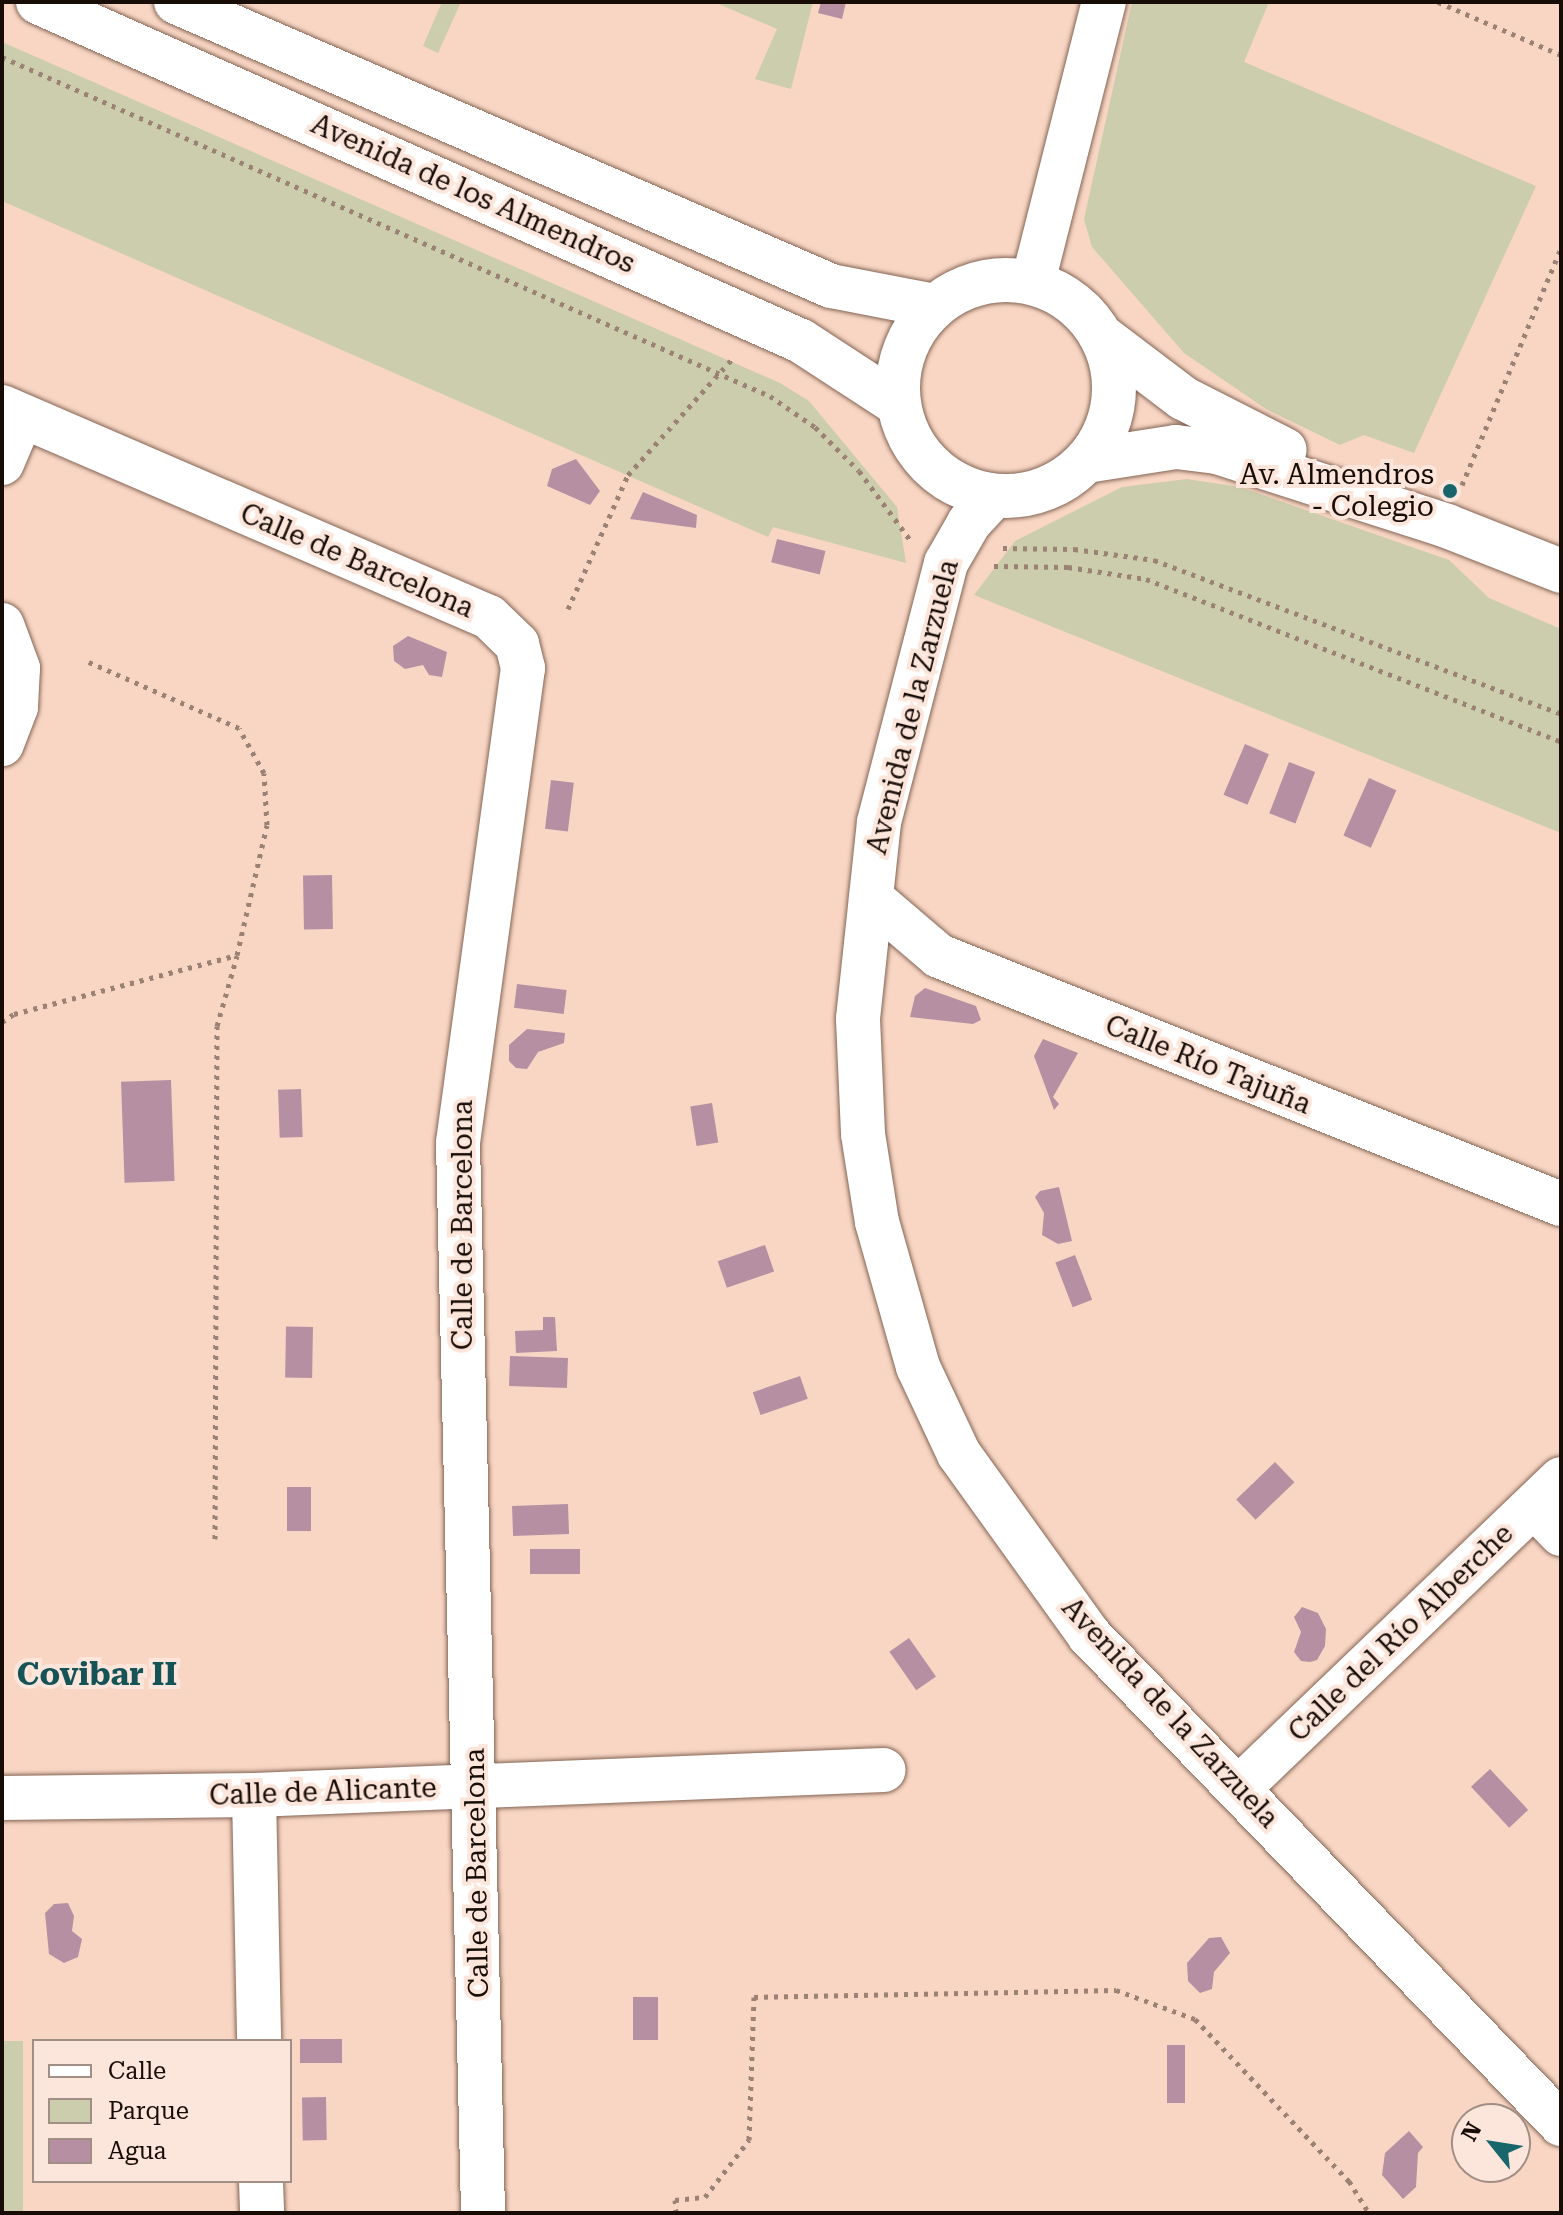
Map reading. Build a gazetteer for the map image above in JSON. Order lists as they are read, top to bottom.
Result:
{
  "streets": {
    "street": [
      "Avenida de los Almendros",
      "Calle de Barcelona",
      "Avenida de la Zarzuela",
      "Calle Río Tajuña",
      "Calle del Río Alberche",
      "Calle de Alicante"
    ]
  },
  "crossings": [
    ["Avenida de los Almendros", "Avenida de la Zarzuela"],
    ["Calle de Barcelona", "Calle de Alicante"],
    ["Avenida de la Zarzuela", "Calle Río Tajuña"],
    ["Avenida de la Zarzuela", "Calle del Río Alberche"]
  ],
  "districts": ["Covibar II"],
  "places": ["Av. Almendros - Colegio"],
  "legend": ["Calle", "Parque", "Agua"],
  "north": "top left"
}
